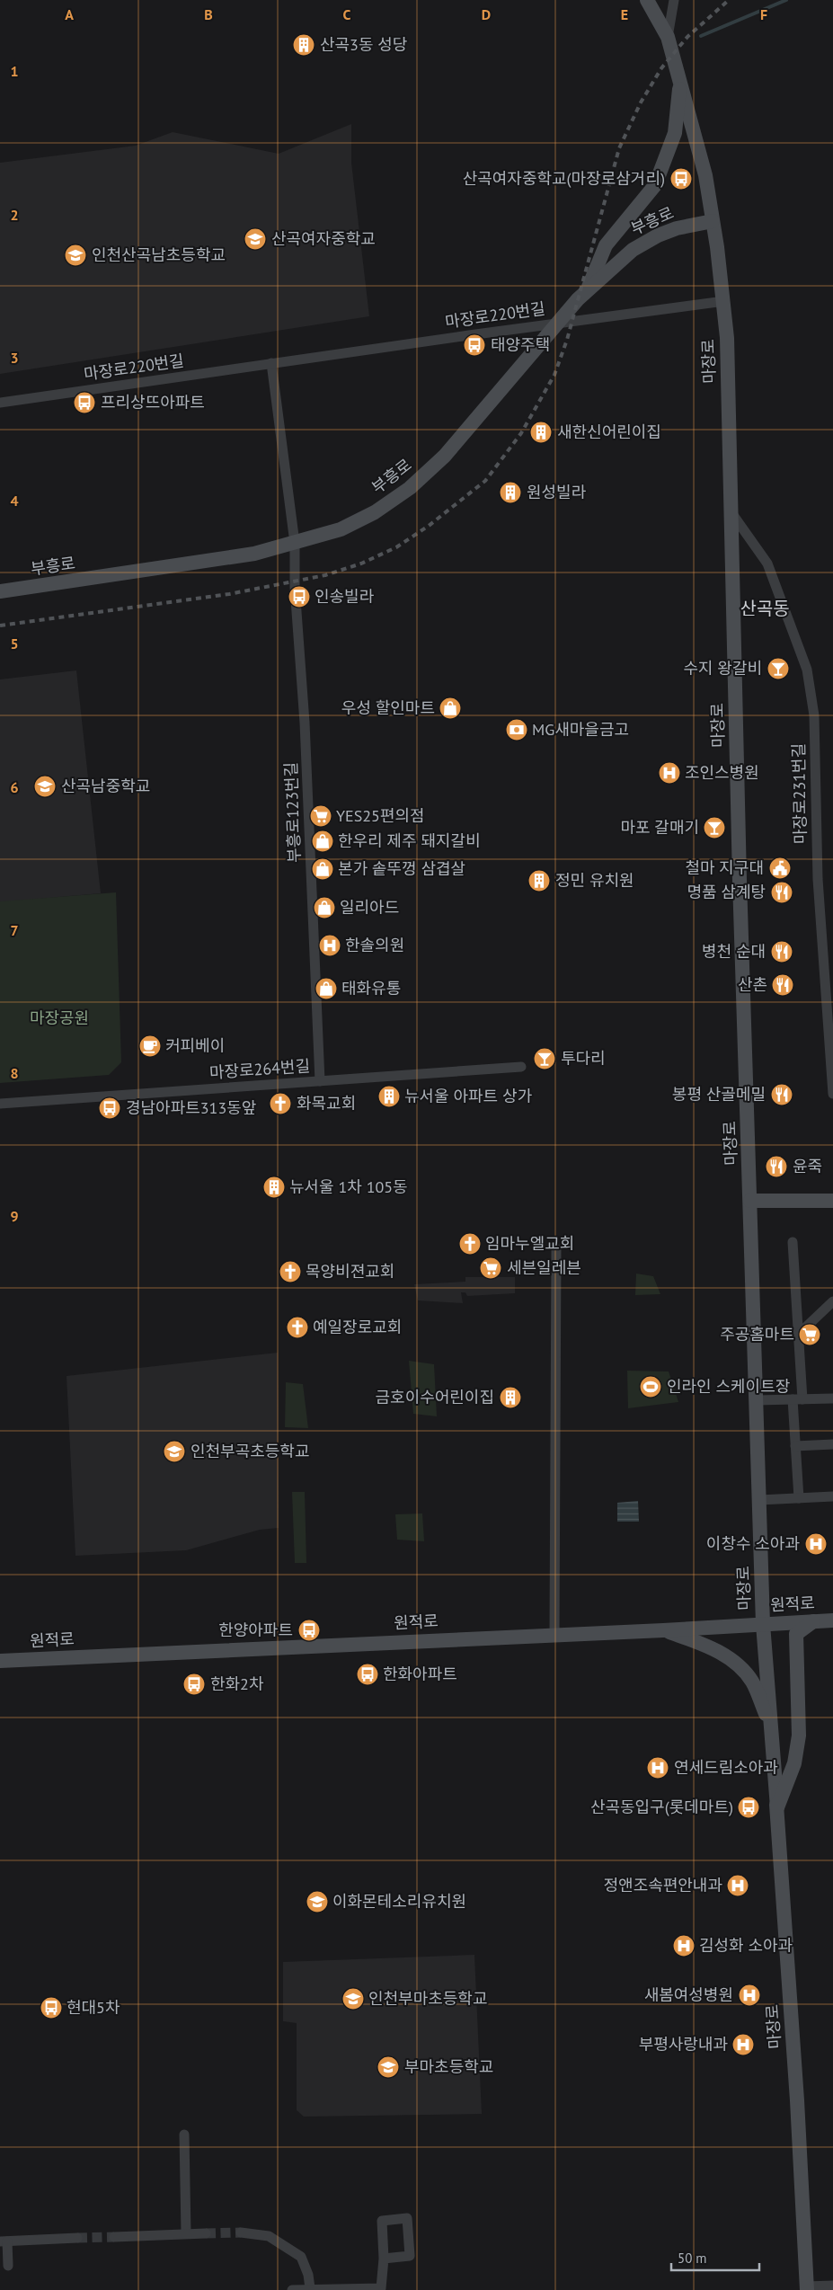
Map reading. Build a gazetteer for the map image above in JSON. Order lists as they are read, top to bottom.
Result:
{
  "streets": {
    "main road": ["부흥로", "마장로", "원적로"],
    "street": [
      "마장로220번길",
      "마장로231번길",
      "부흥로123번길",
      "마장로264번길"
    ]
  },
  "crossings": [
    ["부흥로", "마장로220번길"],
    ["부흥로", "마장로"],
    ["부흥로", "부흥로123번길"],
    ["마장로220번길", "마장로"],
    ["마장로", "마장로231번길"],
    ["마장로", "원적로"],
    ["부흥로123번길", "마장로264번길"]
  ],
  "districts": ["산곡동"],
  "parks": ["마장공원"],
  "places": {
    "building": [
      "산곡3동 성당",
      "새한신어린이집",
      "원성빌라",
      "정민 유치원",
      "뉴서울 아파트 상가",
      "뉴서울 1차 105동",
      "금호이수어린이집"
    ],
    "bus stop": [
      "산곡여자중학교(마장로삼거리)",
      "태양주택",
      "프리상뜨아파트",
      "인송빌라",
      "경남아파트313동앞",
      "한양아파트",
      "한화아파트",
      "한화2차",
      "산곡동입구(롯데마트)",
      "현대5차"
    ],
    "school or university": [
      "산곡여자중학교",
      "인천산곡남초등학교",
      "산곡남중학교",
      "인천부곡초등학교",
      "이화몬테소리유치원",
      "인천부마초등학교",
      "부마초등학교"
    ],
    "bar": ["수지 왕갈비", "마포 갈매기", "투다리"],
    "shop": [
      "우성 할인마트",
      "한우리 제주 돼지갈비",
      "본가 솥뚜껑 삼겹살",
      "일리아드",
      "태화유통"
    ],
    "bank": ["MG새마을금고"],
    "hospital": [
      "조인스병원",
      "한솔의원",
      "이창수 소아과",
      "연세드림소아과",
      "정앤조속편안내과",
      "김성화 소아과",
      "새봄여성병원",
      "부평사랑내과"
    ],
    "supermarket": ["YES25편의점", "세븐일레븐", "주공홈마트"],
    "public building": ["철마 지구대"],
    "restaurant": [
      "명품 삼계탕",
      "병천 순대",
      "산촌",
      "봉평 산골메밀",
      "윤죽"
    ],
    "cafe": ["커피베이"],
    "church": [
      "화목교회",
      "임마누엘교회",
      "목양비젼교회",
      "예일장로교회"
    ],
    "sports": ["인라인 스케이트장"]
  },
  "scale_bar": "50 m",
  "grid": {
    "columns": [
      "A",
      "B",
      "C",
      "D",
      "E",
      "F"
    ],
    "rows": [
      "1",
      "2",
      "3",
      "4",
      "5",
      "6",
      "7",
      "8",
      "9"
    ]
  }
}
